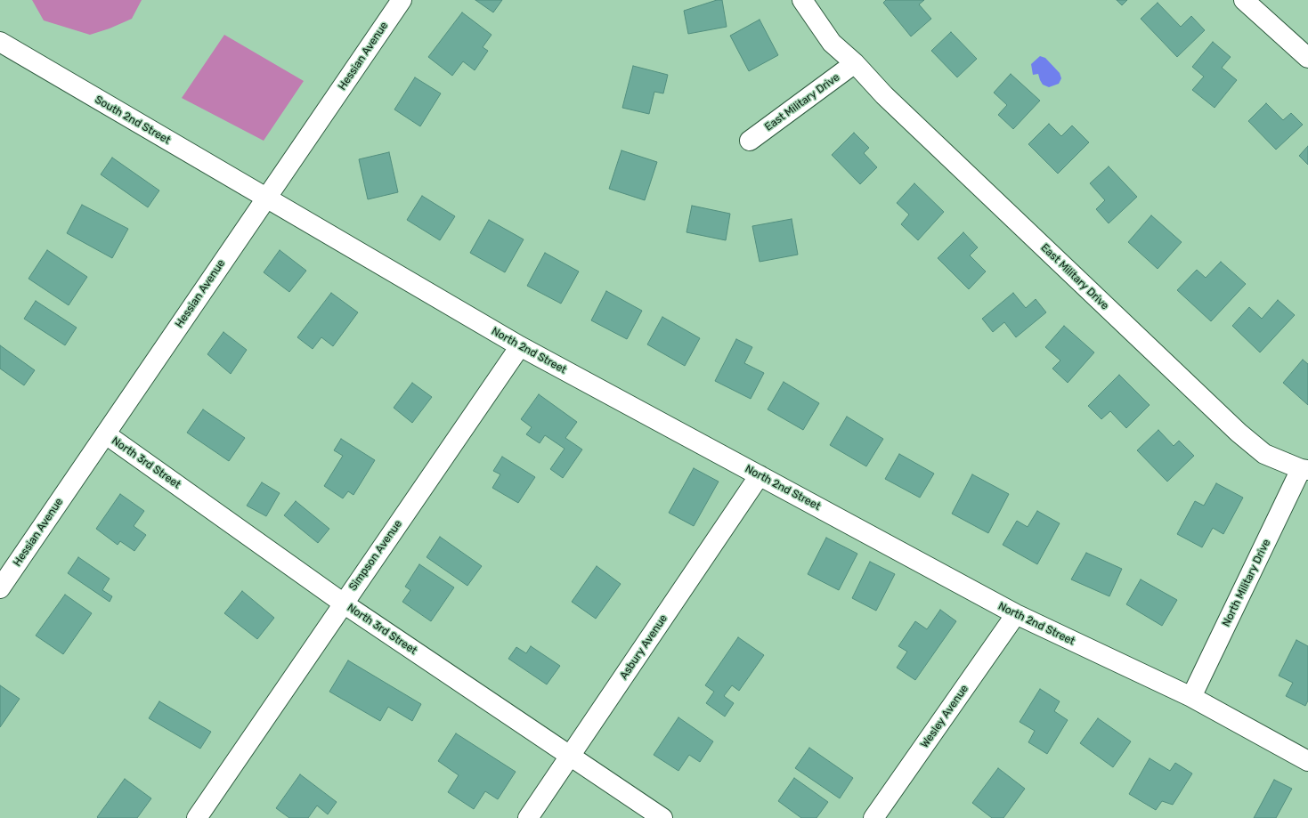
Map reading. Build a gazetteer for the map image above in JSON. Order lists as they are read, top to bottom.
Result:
{
  "streets": {
    "street": [
      "Hessian Avenue",
      "East Military Drive",
      "South 2nd Street",
      "North 2nd Street",
      "North 3rd Street",
      "Simpson Avenue",
      "North Military Drive",
      "Asbury Avenue",
      "Wesley Avenue"
    ]
  },
  "crossings": [
    ["Hessian Avenue", "South 2nd Street"],
    ["Hessian Avenue", "North 2nd Street"],
    ["Hessian Avenue", "North 3rd Street"],
    ["East Military Drive", "North Military Drive"],
    ["South 2nd Street", "North 2nd Street"],
    ["North 2nd Street", "Simpson Avenue"],
    ["North 2nd Street", "North Military Drive"],
    ["North 2nd Street", "Asbury Avenue"],
    ["North 2nd Street", "Wesley Avenue"],
    ["North 3rd Street", "Simpson Avenue"],
    ["North 3rd Street", "Asbury Avenue"]
  ]
}
